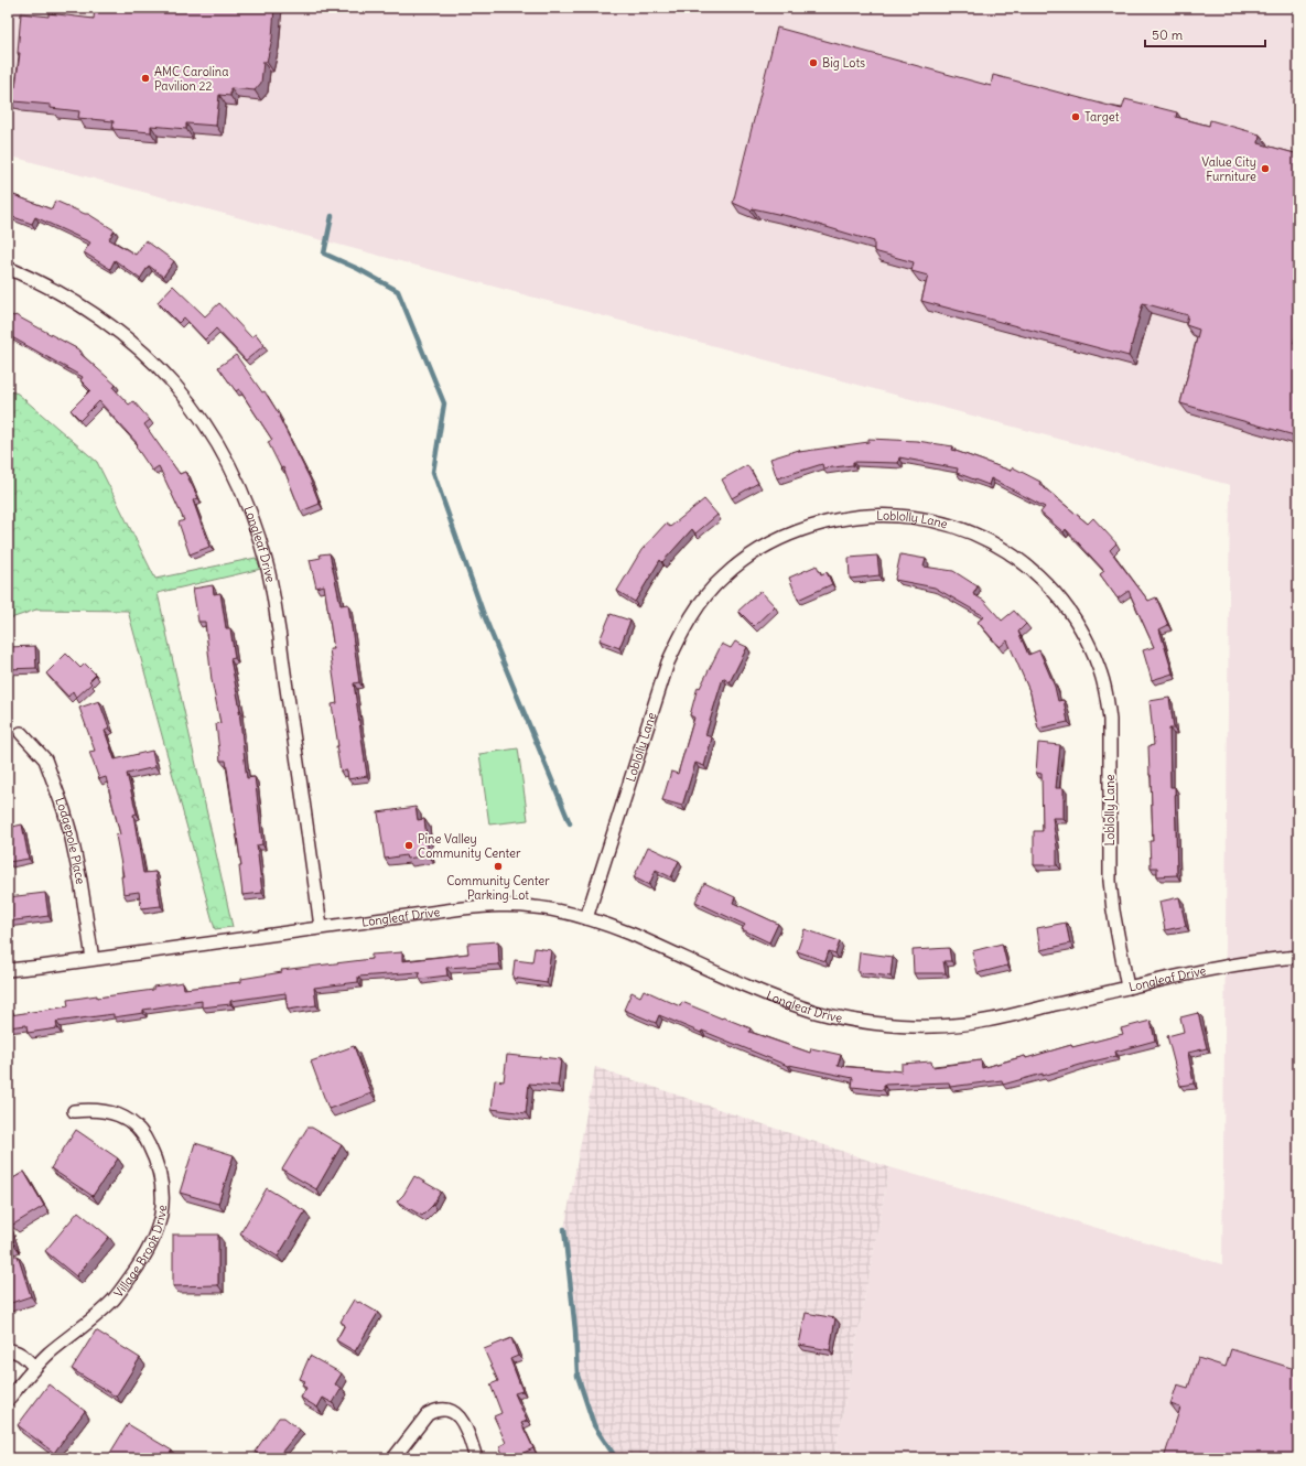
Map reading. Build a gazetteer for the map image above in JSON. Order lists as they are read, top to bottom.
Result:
{
  "streets": {
    "street": [
      "Loblolly Lane",
      "Longleaf Drive",
      "Lodgepole Place",
      "Village Brook Drive"
    ]
  },
  "crossings": [
    ["Loblolly Lane", "Longleaf Drive"],
    ["Longleaf Drive", "Lodgepole Place"]
  ],
  "places": [
    "Big Lots",
    "AMC Carolina Pavilion 22",
    "Target",
    "Value City Furniture",
    "Pine Valley Community Center",
    "Community Center Parking Lot"
  ],
  "scale_bar": "50 m"
}
